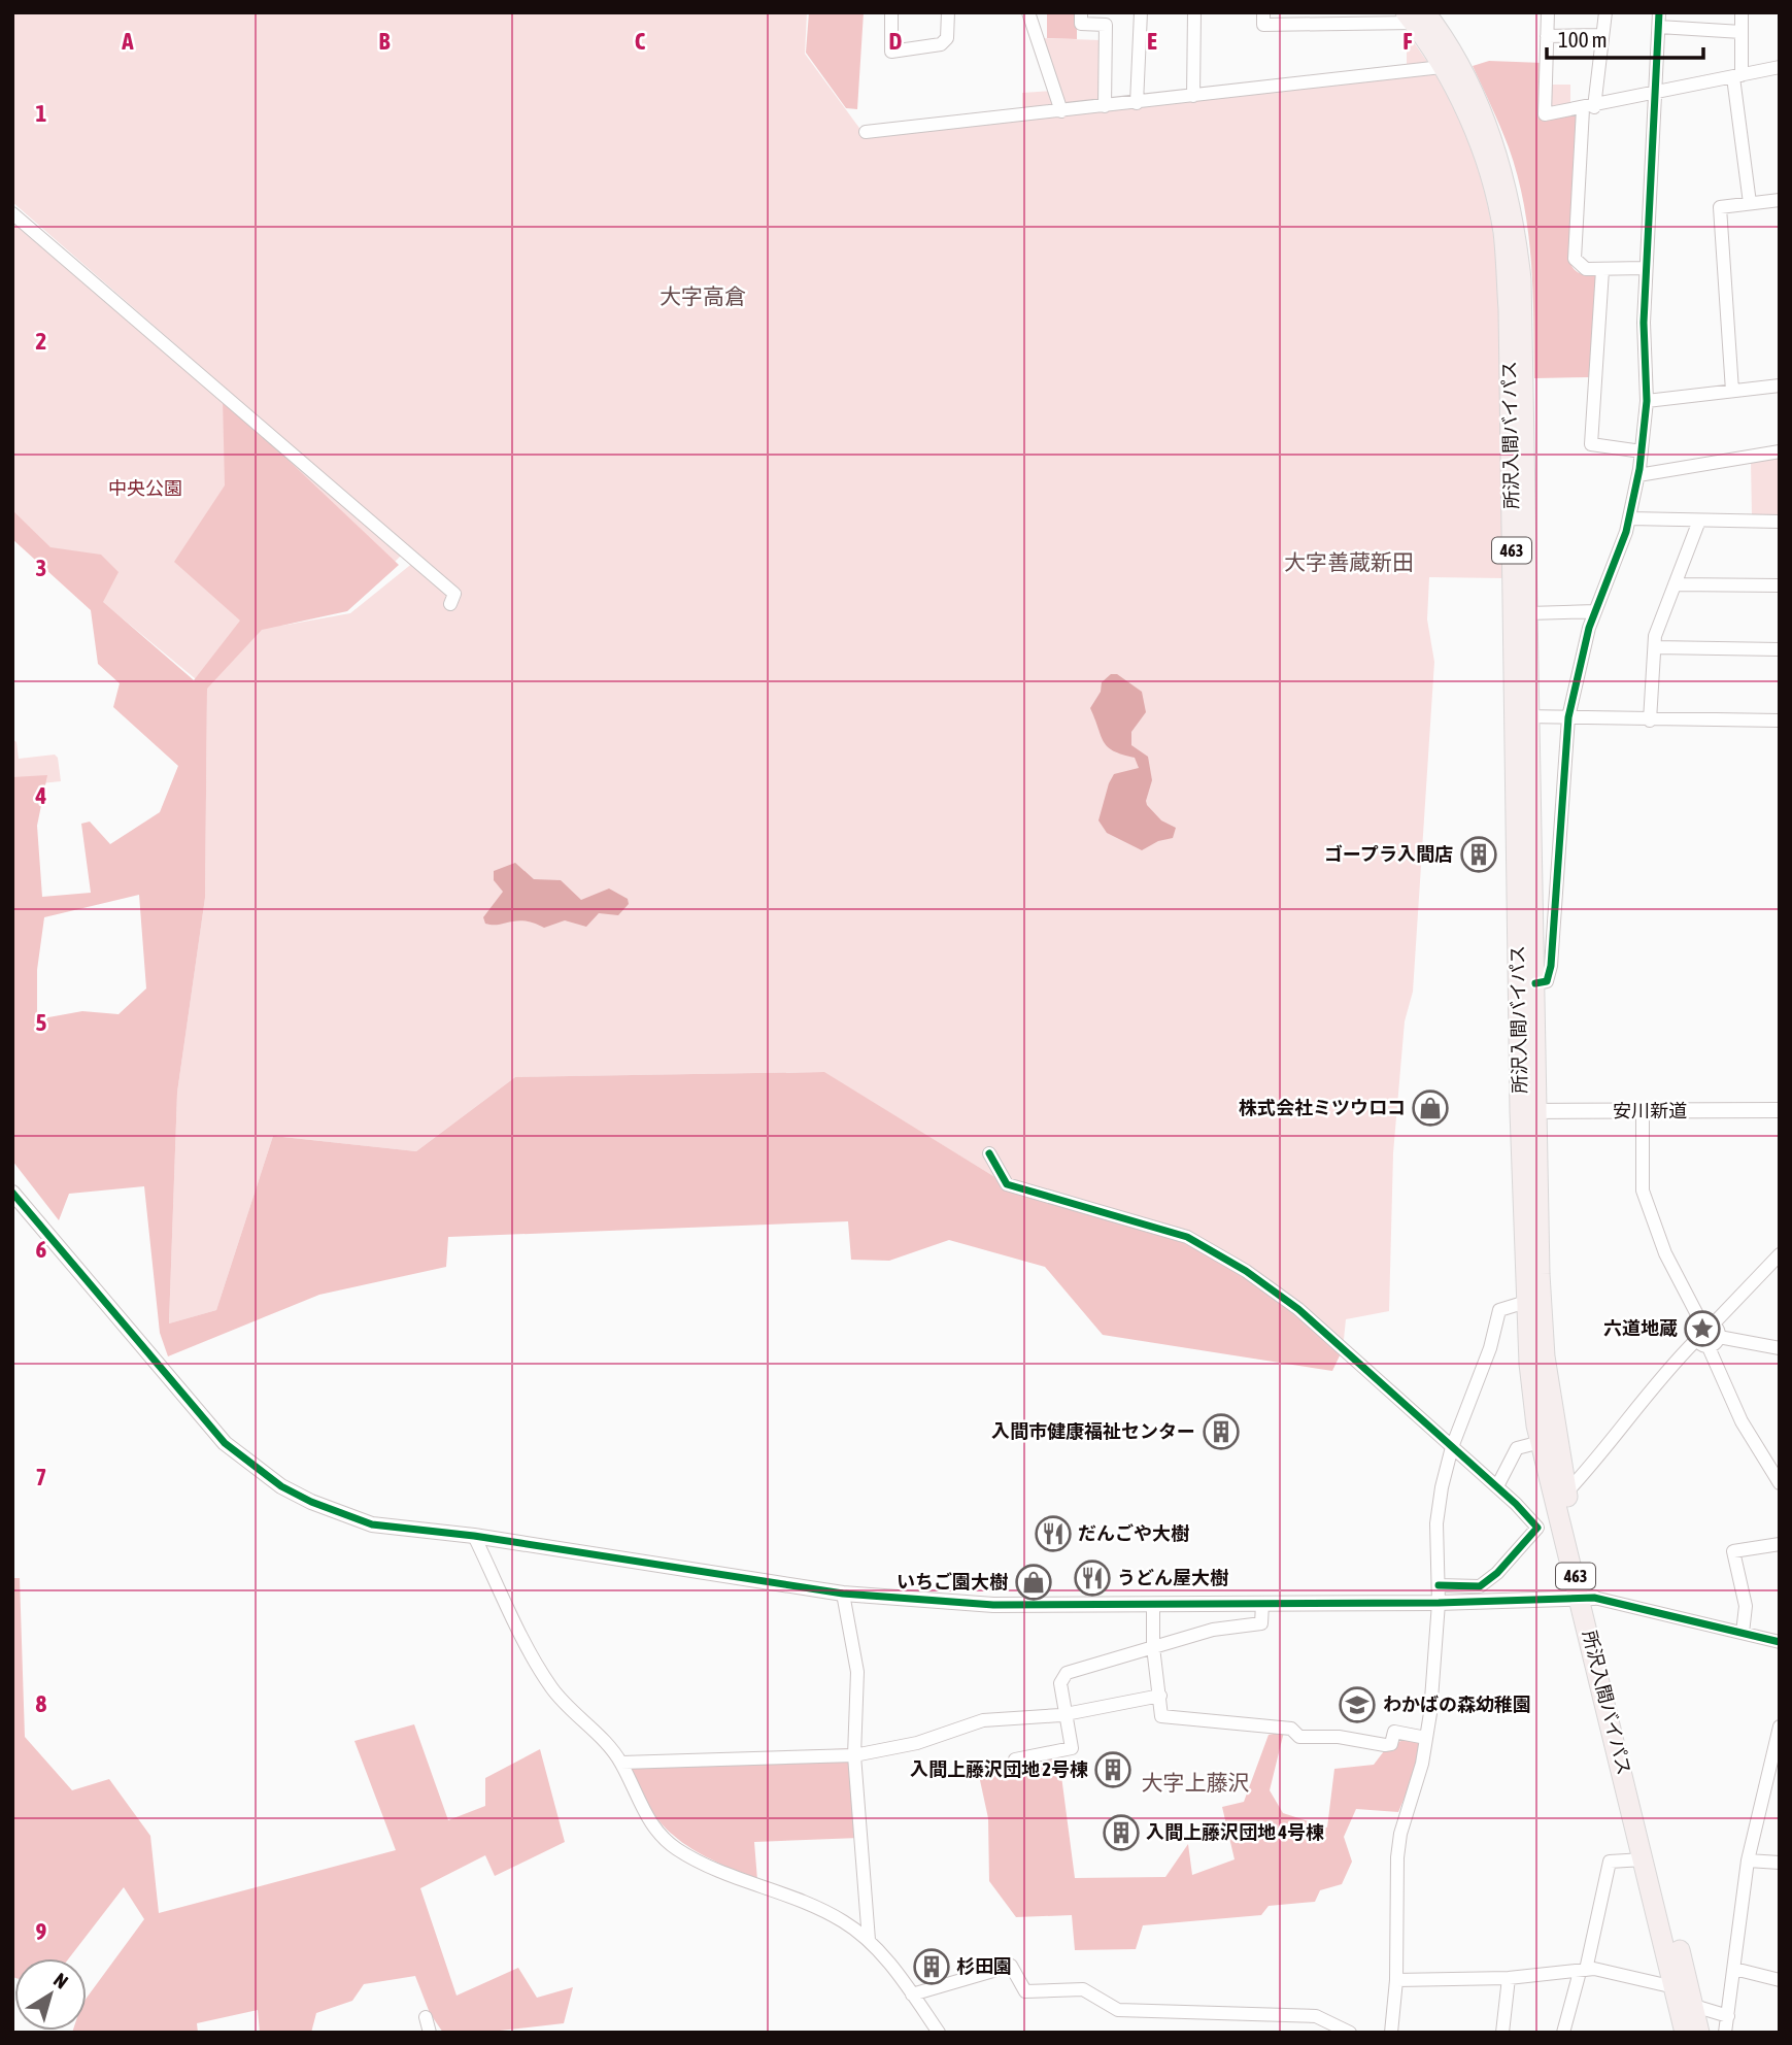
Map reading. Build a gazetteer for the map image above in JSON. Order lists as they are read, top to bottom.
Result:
{
  "streets": {
    "highway": ["所沢入間バイパス", "463"],
    "street": ["安川新道"]
  },
  "crossings": [
    ["所沢入間バイパス", "安川新道"]
  ],
  "districts": ["大字高倉", "大字善蔵新田", "大字上藤沢"],
  "parks": ["中央公園"],
  "places": {
    "building": [
      "ゴープラ入間店",
      "入間市健康福祉センター",
      "入間上藤沢団地 2号棟",
      "入間上藤沢団地 4号棟",
      "杉田園"
    ],
    "shop": ["株式会社ミツウロコ", "いちご園大樹"],
    "place": ["六道地蔵"],
    "restaurant": ["だんごや大樹", "うどん屋大樹"],
    "school or university": ["わかばの森幼稚園"]
  },
  "scale_bar": "100 m",
  "north": "top right",
  "grid": {
    "columns": [
      "A",
      "B",
      "C",
      "D",
      "E",
      "F"
    ],
    "rows": [
      "1",
      "2",
      "3",
      "4",
      "5",
      "6",
      "7",
      "8",
      "9"
    ]
  }
}
